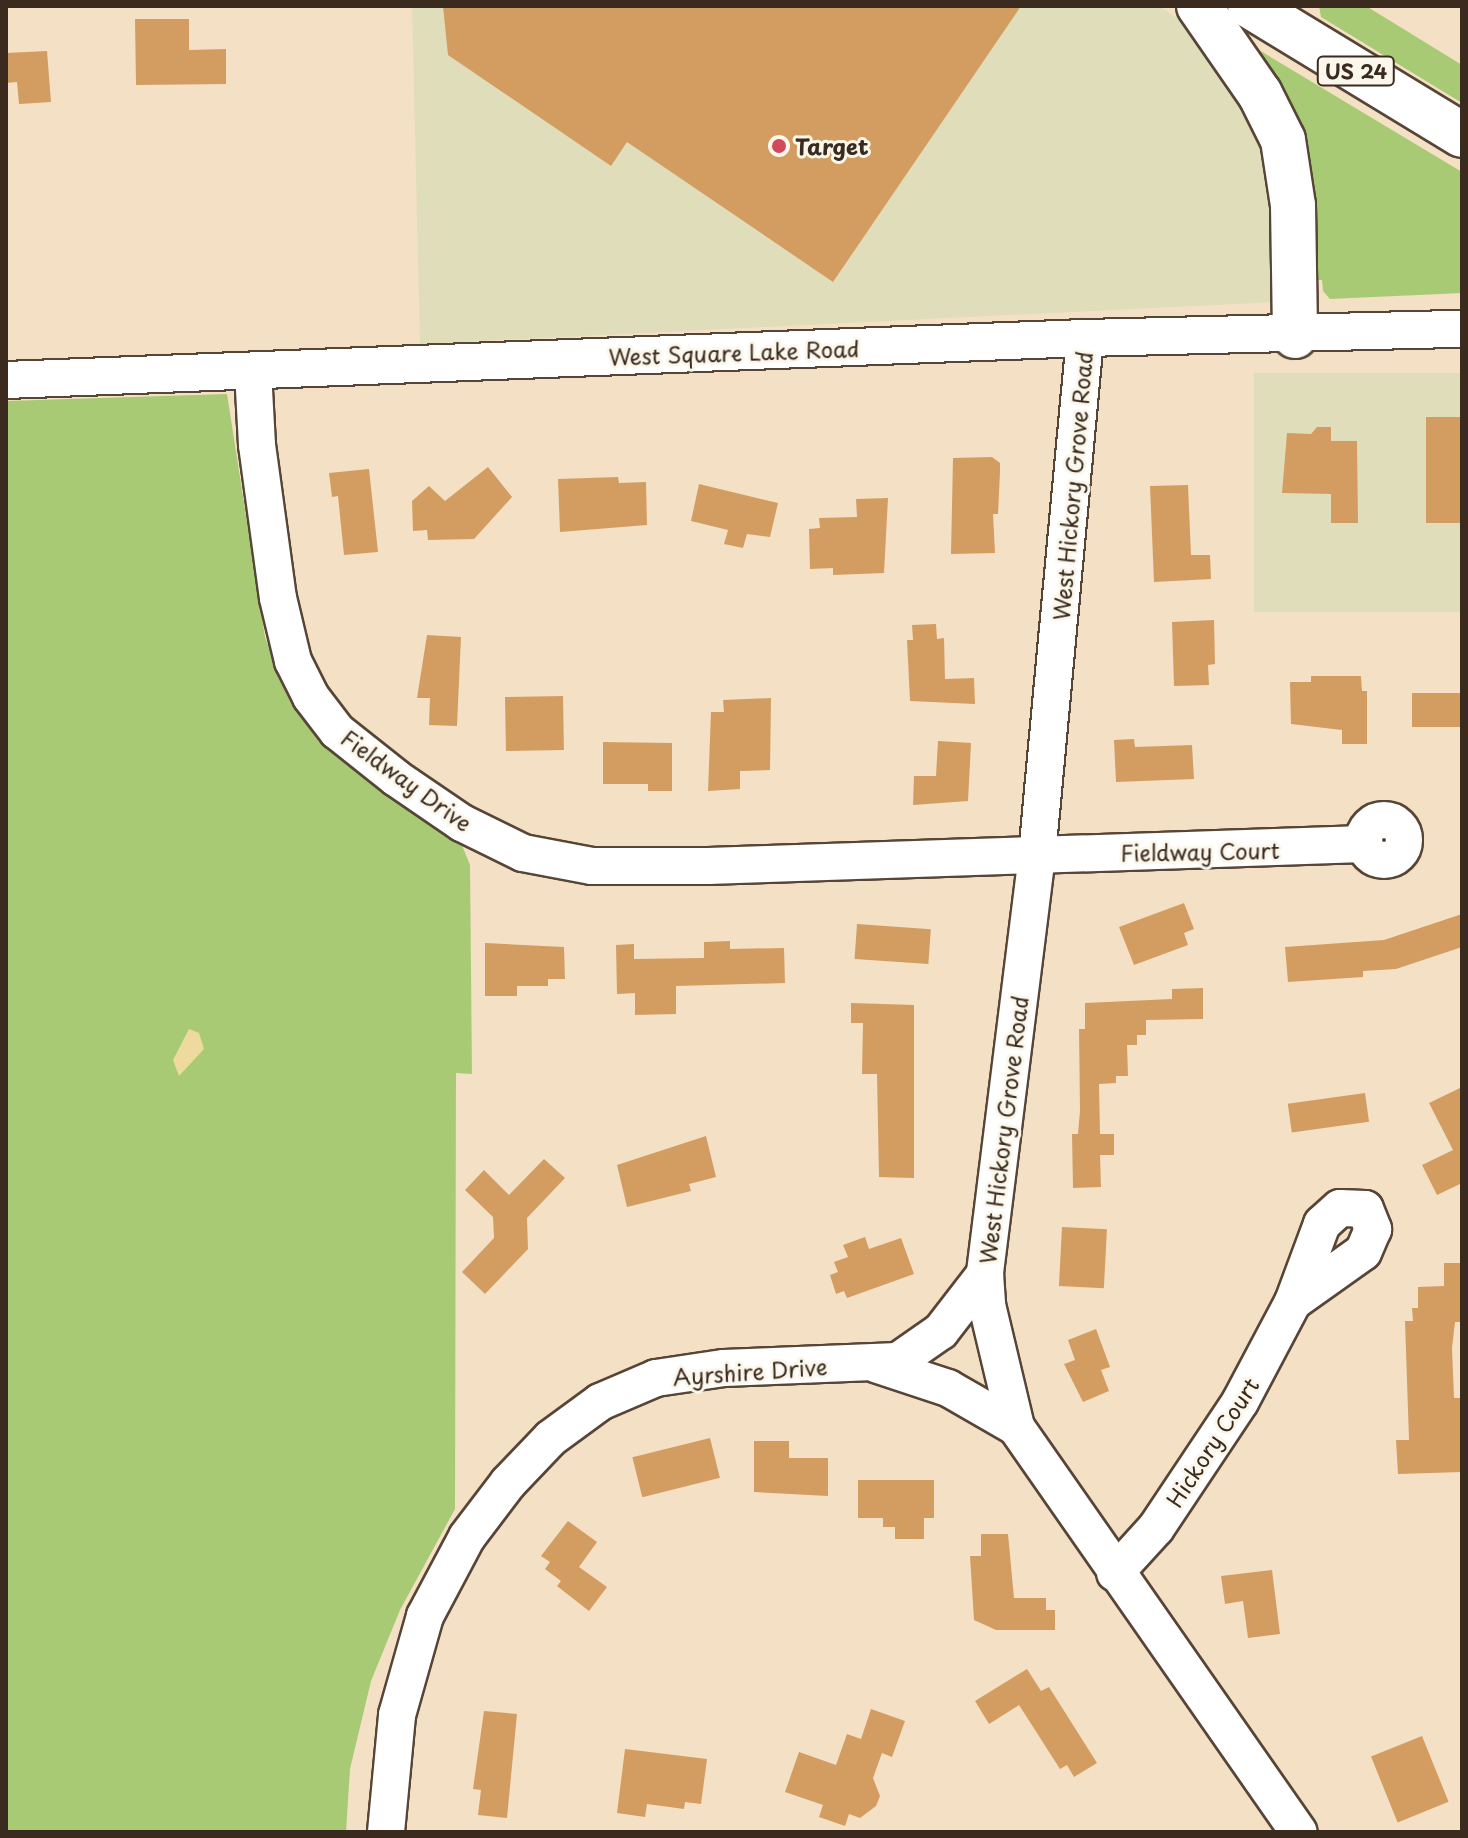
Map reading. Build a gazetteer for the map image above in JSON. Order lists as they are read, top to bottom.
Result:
{
  "streets": {
    "highway": ["US 24"],
    "street": [
      "West Square Lake Road",
      "West Hickory Grove Road",
      "Fieldway Drive",
      "Fieldway Court",
      "Ayrshire Drive",
      "Hickory Court"
    ]
  },
  "crossings": [
    ["West Square Lake Road", "West Hickory Grove Road"],
    ["West Square Lake Road", "Fieldway Drive"],
    ["West Hickory Grove Road", "Fieldway Drive"],
    ["West Hickory Grove Road", "Fieldway Court"],
    ["West Hickory Grove Road", "Ayrshire Drive"],
    ["West Hickory Grove Road", "Hickory Court"],
    ["Fieldway Drive", "Fieldway Court"]
  ],
  "places": ["Target"]
}
